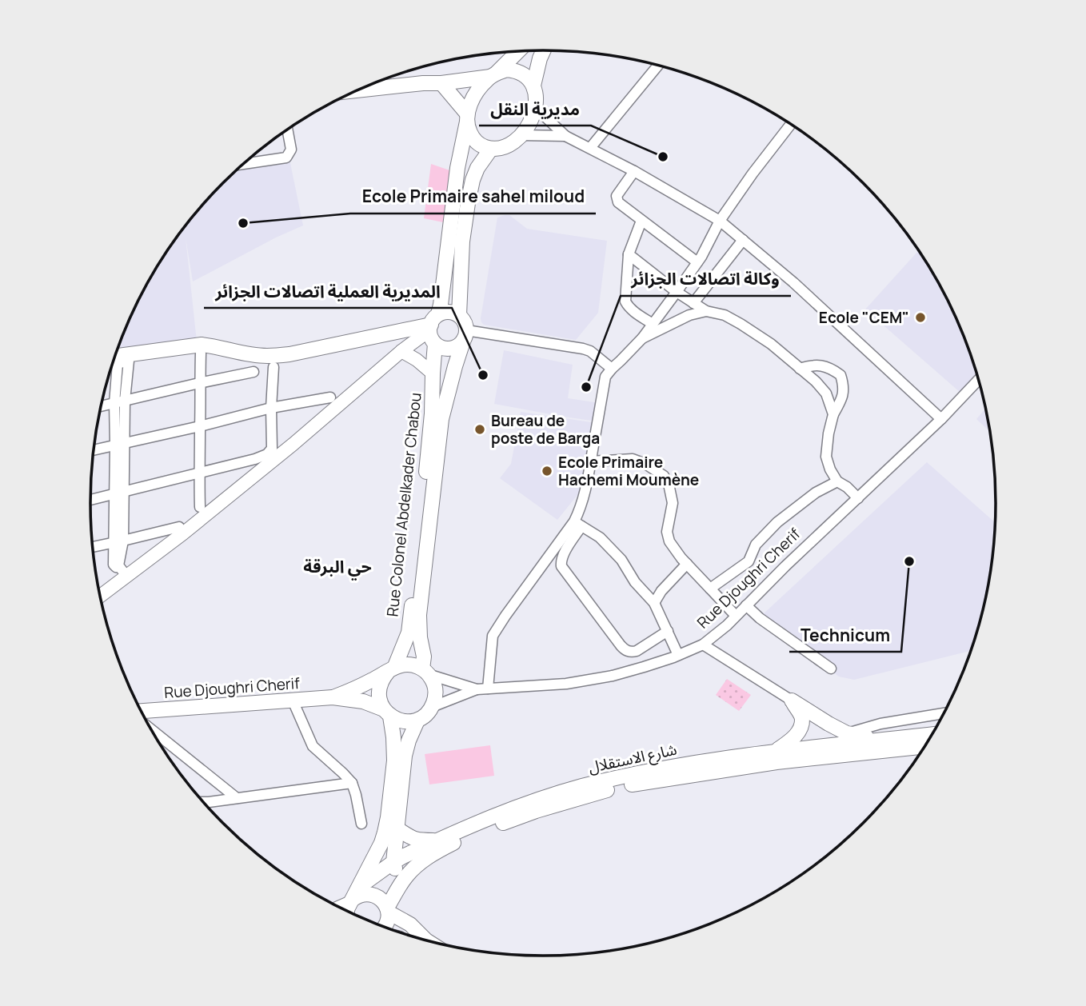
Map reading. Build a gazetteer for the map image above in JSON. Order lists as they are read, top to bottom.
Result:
{
  "streets": {
    "main road": ["Rue Colonel Abdelkader Chabou", "Rue Djoughri Cherif", "شارع الاستقلال"]
  },
  "districts": ["حي البرقة"],
  "places": [
    "مديرية النقل",
    "Ecole Primaire sahel miloud",
    "Ecole \"CEM\"",
    "المديرية العملية اتصالات الجزائر",
    "وكالة اتصالات الجزائر",
    "Bureau de poste de Barga",
    "Ecole Primaire Hachemi Moumène",
    "Technicum"
  ]
}
